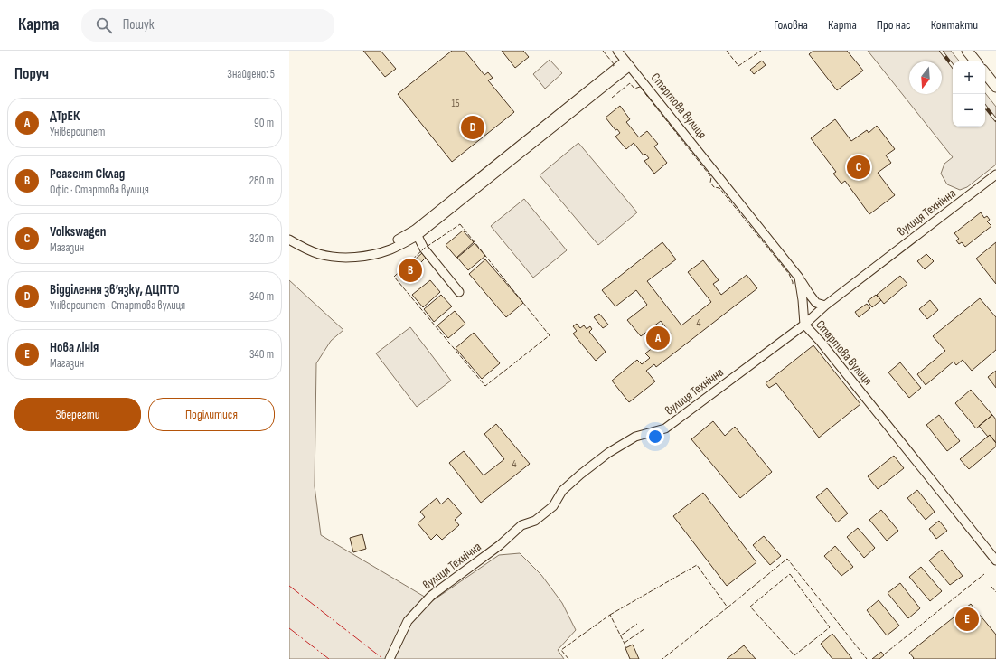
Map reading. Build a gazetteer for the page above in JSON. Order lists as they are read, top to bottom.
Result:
{
  "streets": {
    "street": ["Стартова вулиця", "вулиця Технічна"]
  },
  "crossings": [
    ["Стартова вулиця", "вулиця Технічна"]
  ],
  "house_numbers": ["15", "4", "4"],
  "north": "bottom",
  "page": {
    "header": "Карта",
    "search": "Пошук",
    "nav": [
      "Головна",
      "Карта",
      "Про нас",
      "Контакти"
    ],
    "heading": ["Поруч", "Знайдено: 5"],
    "map_buttons": ["+", "−"],
    "list": [
      {
        "mark": "A",
        "name": "ДТрЕК",
        "note": "Університет",
        "value": "90 m"
      },
      {
        "mark": "B",
        "name": "Реагент Склад",
        "note": "Офіс · Стартова вулиця",
        "value": "280 m"
      },
      {
        "mark": "C",
        "name": "Volkswagen",
        "note": "Магазин",
        "value": "320 m"
      },
      {
        "mark": "D",
        "name": "Відділення зв’язку, ДЦПТО",
        "note": "Університет · Стартова вулиця",
        "value": "340 m"
      },
      {
        "mark": "E",
        "name": "Нова лінія",
        "note": "Магазин",
        "value": "340 m"
      }
    ],
    "pins": [
      "D",
      "C",
      "B",
      "A",
      "E"
    ],
    "buttons": ["Зберегти", "Поділитися"]
  }
}
